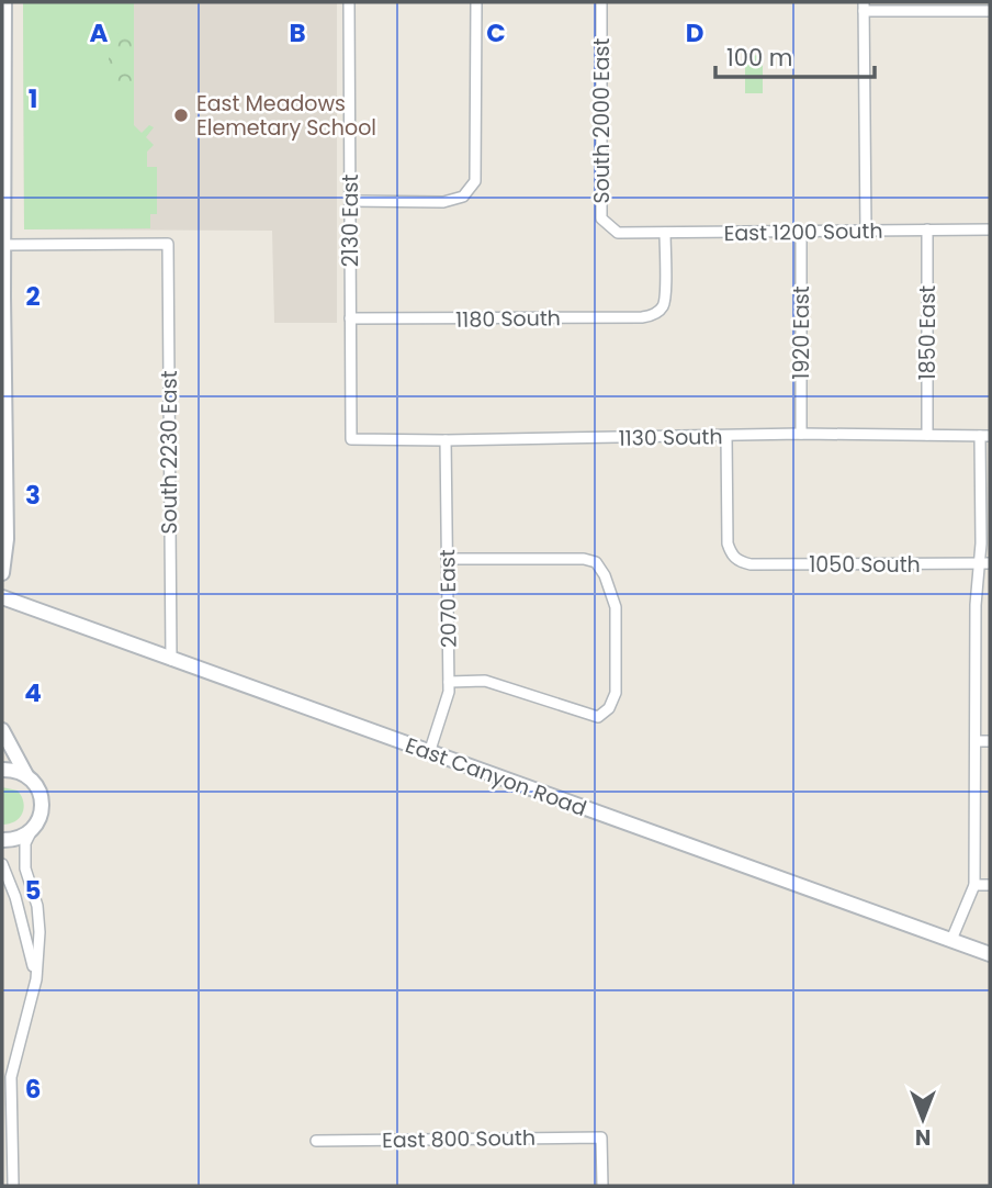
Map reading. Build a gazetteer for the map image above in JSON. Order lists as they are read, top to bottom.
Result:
{
  "streets": {
    "main road": ["East Canyon Road"],
    "street": [
      "South 2000 East",
      "2130 East",
      "East 1200 South",
      "1180 South",
      "1920 East",
      "1850 East",
      "1130 South",
      "South 2230 East",
      "1050 South",
      "2070 East",
      "East 800 South"
    ]
  },
  "crossings": [
    ["South 2000 East", "East 1200 South"],
    ["2130 East", "1180 South"],
    ["2130 East", "1130 South"],
    ["East 1200 South", "1180 South"],
    ["East 1200 South", "1920 East"],
    ["East 1200 South", "1850 East"],
    ["1920 East", "1130 South"],
    ["1850 East", "1130 South"],
    ["1130 South", "1050 South"],
    ["1130 South", "2070 East"],
    ["South 2230 East", "East Canyon Road"],
    ["2070 East", "East Canyon Road"]
  ],
  "places": ["East Meadows Elemetary School"],
  "scale_bar": "100 m",
  "north": "bottom",
  "grid": {
    "columns": [
      "A",
      "B",
      "C",
      "D"
    ],
    "rows": [
      "1",
      "2",
      "3",
      "4",
      "5",
      "6"
    ]
  }
}
